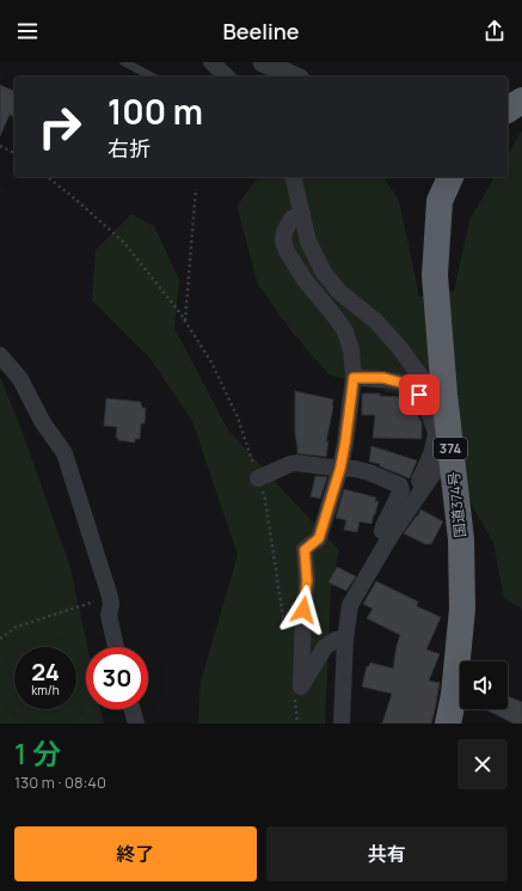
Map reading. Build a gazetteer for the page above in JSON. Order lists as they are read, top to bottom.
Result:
{
  "streets": {
    "highway": ["374", "国道374号"]
  },
  "page": {
    "header": "Beeline",
    "turn": ["100 m", "右折"],
    "speed": "24 km/h",
    "limit": "30",
    "heading": ["1 分", "130 m · 08:40"],
    "buttons": ["終了", "共有"]
  }
}
